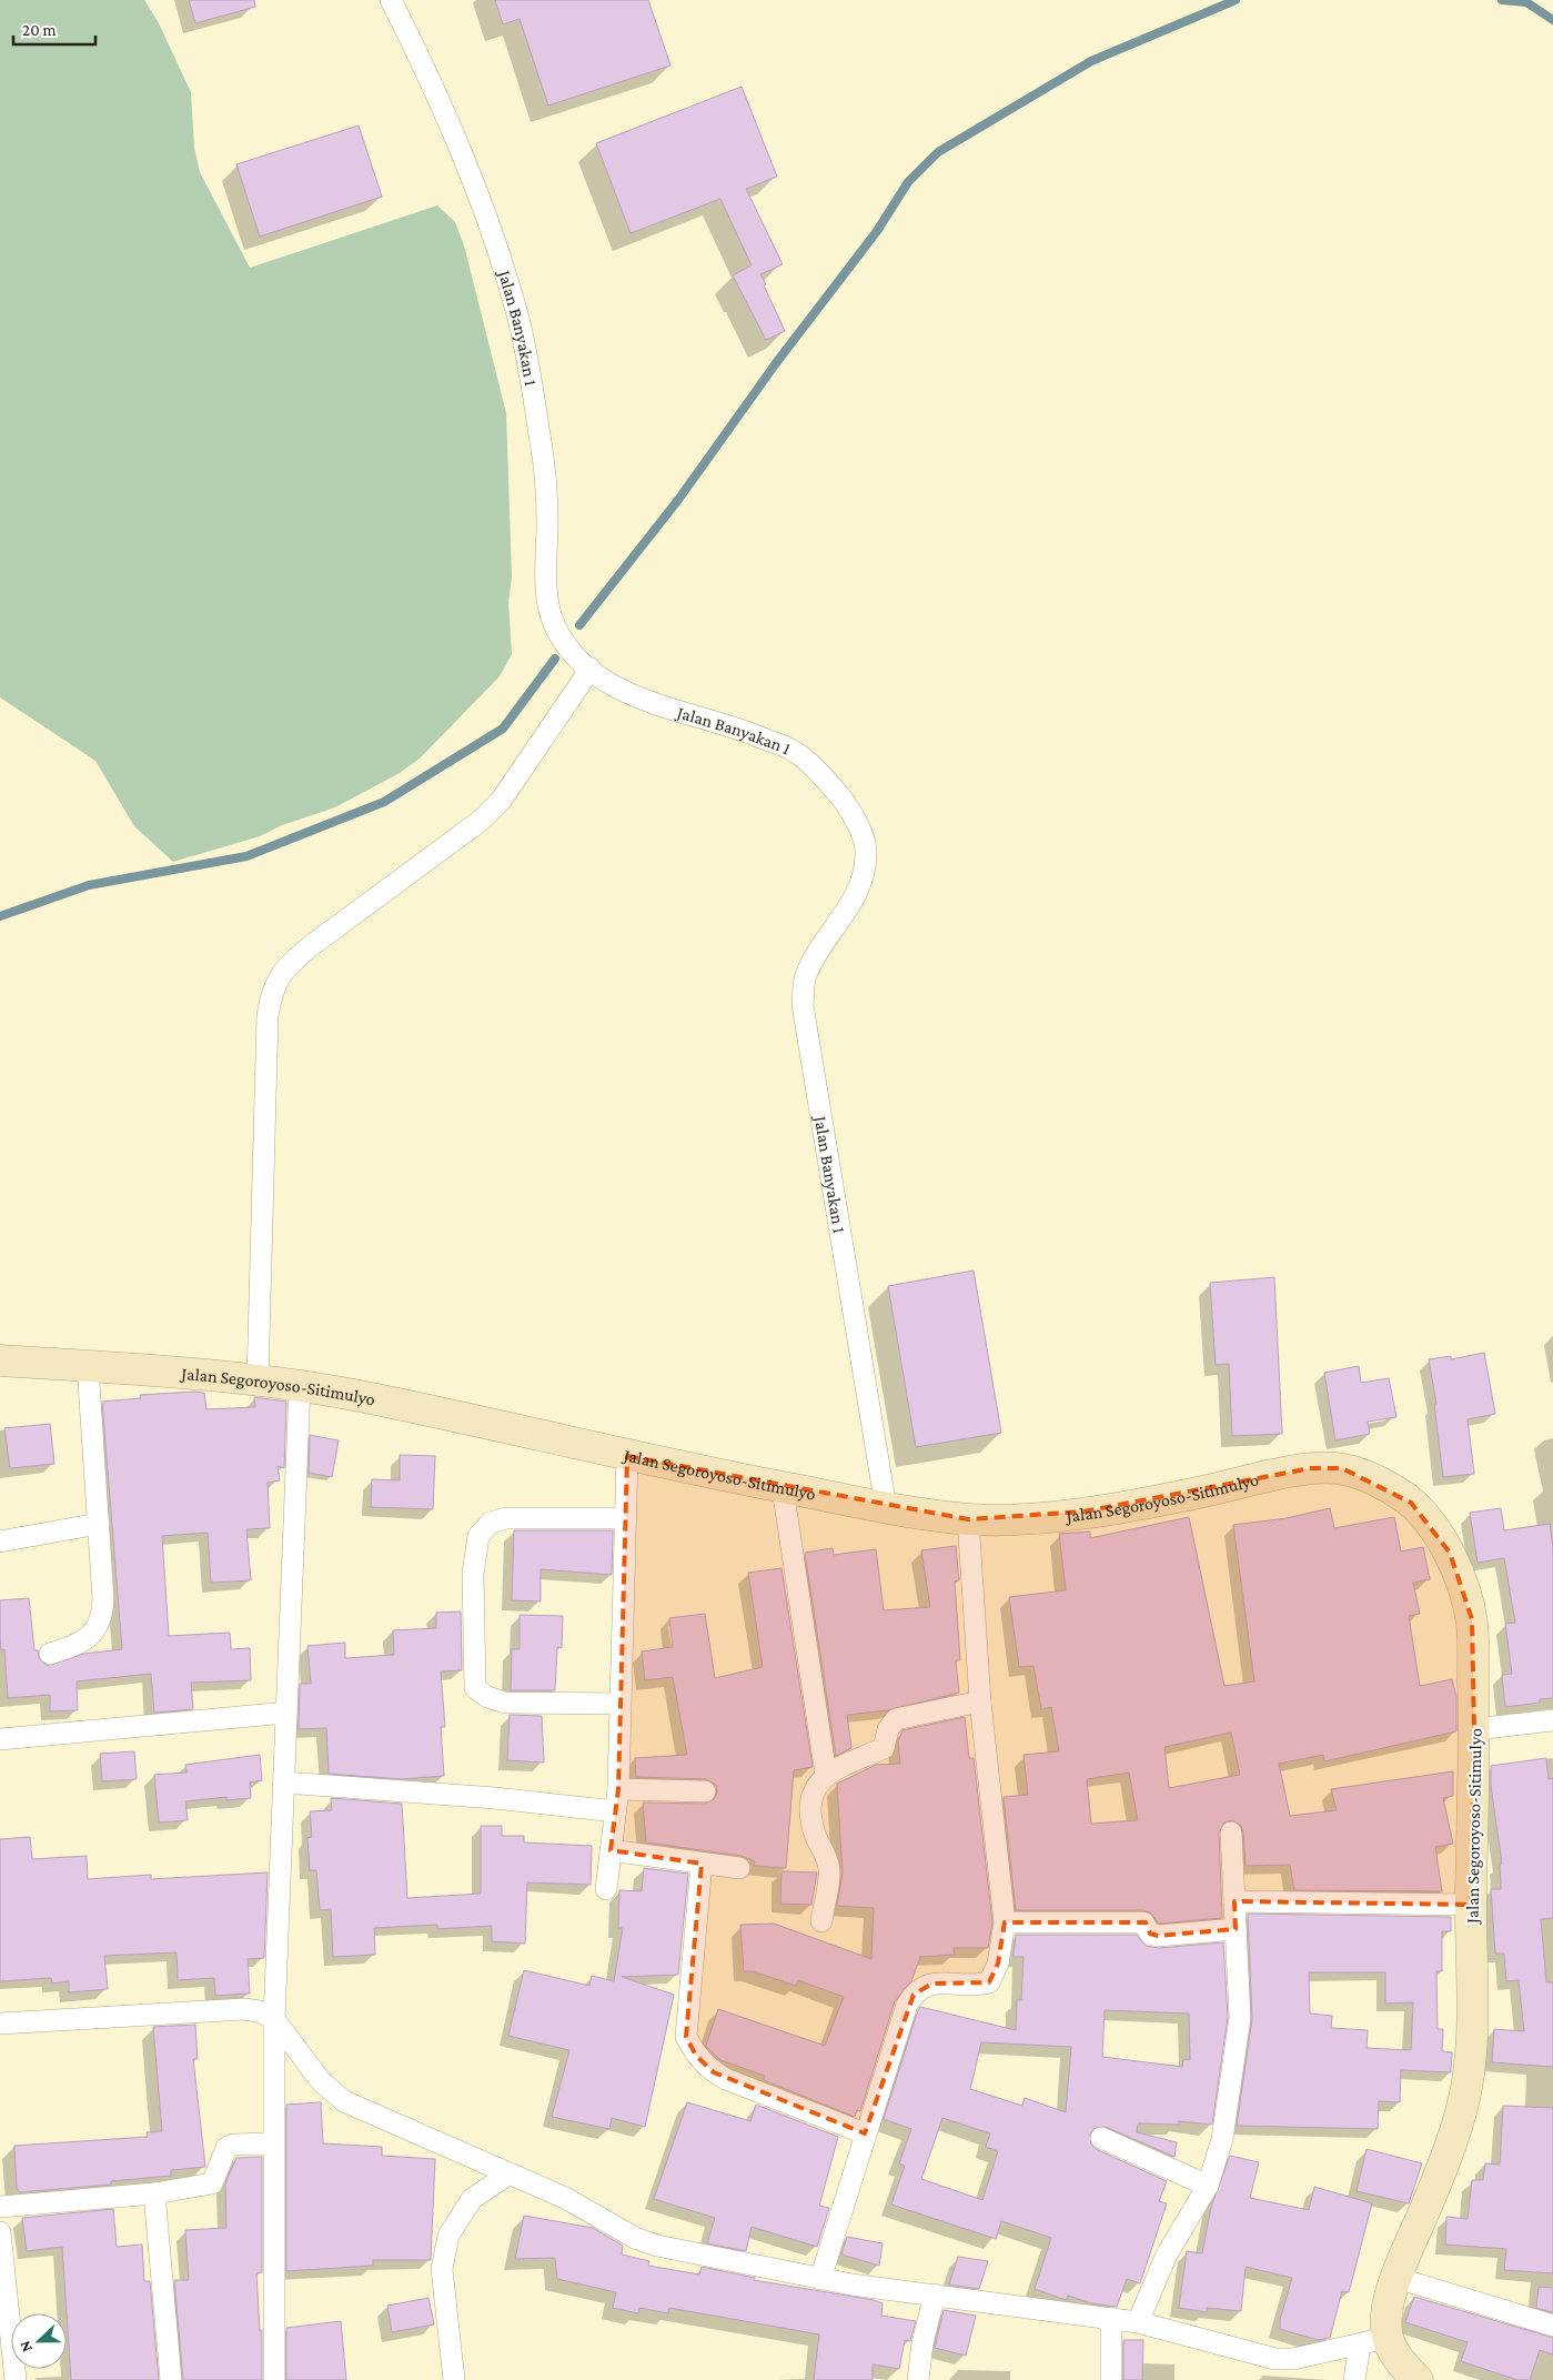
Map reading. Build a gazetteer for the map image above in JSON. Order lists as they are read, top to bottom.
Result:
{
  "streets": {
    "main road": ["Jalan Segoroyoso-Sitimulyo"],
    "street": ["Jalan Banyakan 1"]
  },
  "crossings": [
    ["Jalan Banyakan 1", "Jalan Segoroyoso-Sitimulyo"]
  ],
  "scale_bar": "20 m",
  "north": "left"
}
